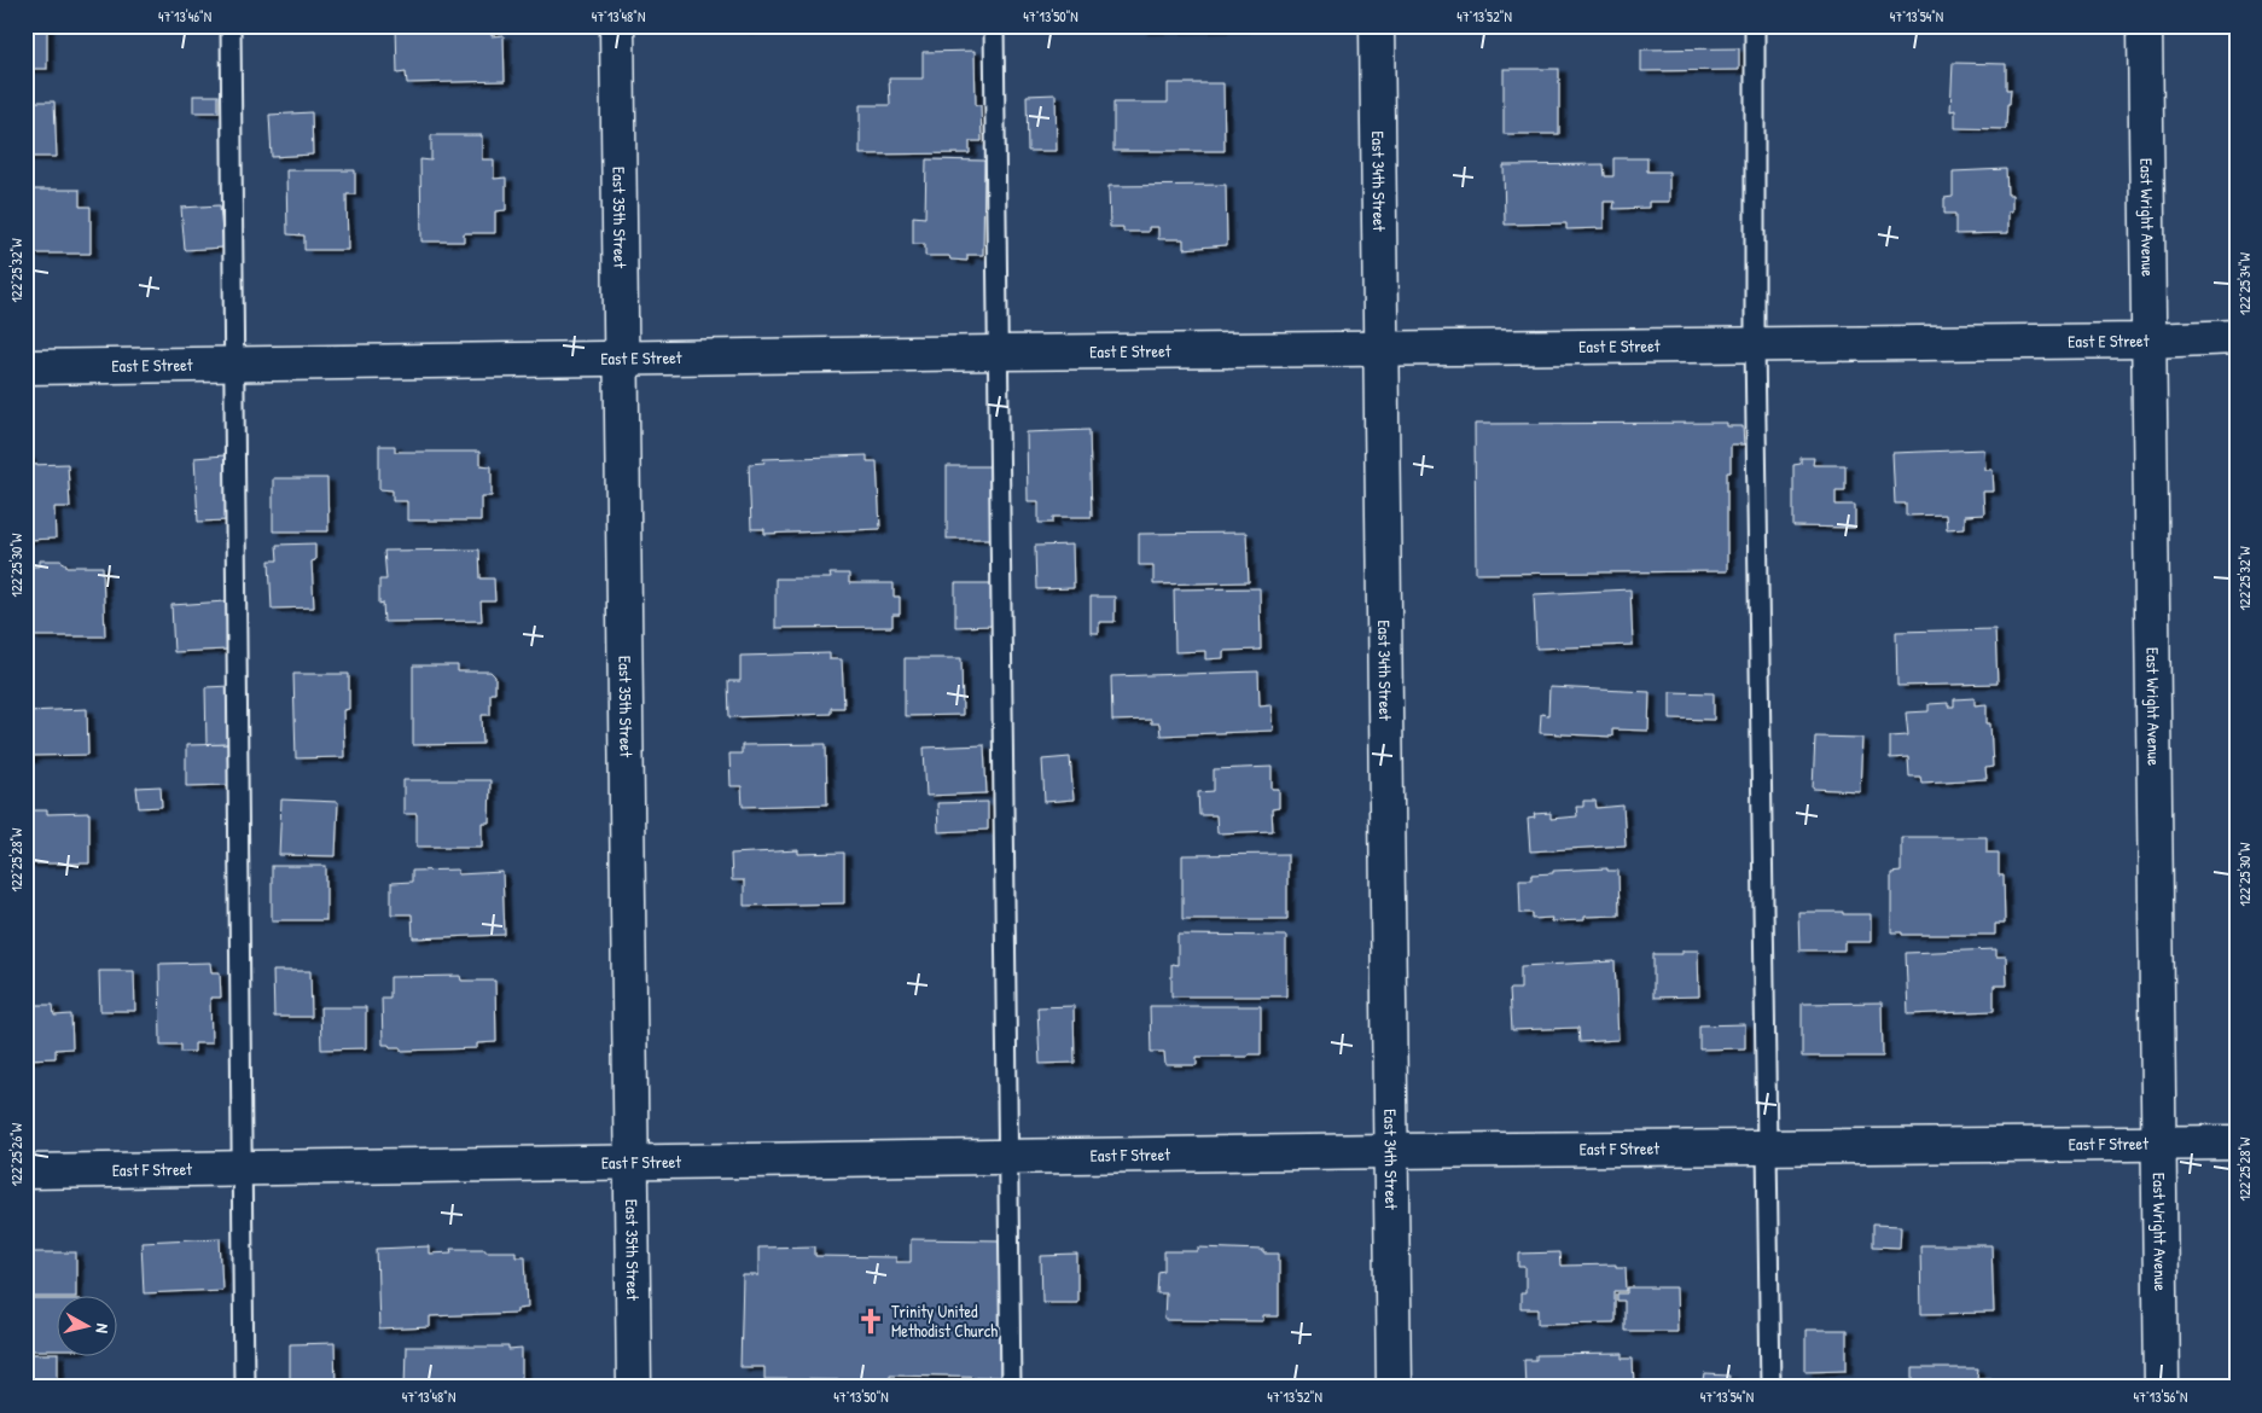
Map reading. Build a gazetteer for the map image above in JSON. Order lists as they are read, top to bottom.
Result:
{
  "streets": {
    "street": [
      "East 34th Street",
      "East 35th Street",
      "East Wright Avenue",
      "East E Street",
      "East F Street"
    ]
  },
  "crossings": [
    ["East 34th Street", "East E Street"],
    ["East 34th Street", "East F Street"],
    ["East 35th Street", "East E Street"],
    ["East 35th Street", "East F Street"],
    ["East Wright Avenue", "East E Street"],
    ["East Wright Avenue", "East F Street"]
  ],
  "places": {
    "church": ["Trinity United Methodist Church"]
  },
  "north": "right",
  "coordinates": [
    "47°13'46\"N",
    "47°13'48\"N",
    "47°13'50\"N",
    "47°13'52\"N",
    "47°13'54\"N",
    "122°25'32\"W",
    "122°25'34\"W",
    "122°25'30\"W",
    "122°25'28\"W",
    "122°25'26\"W",
    "47°13'56\"N"
  ]
}
